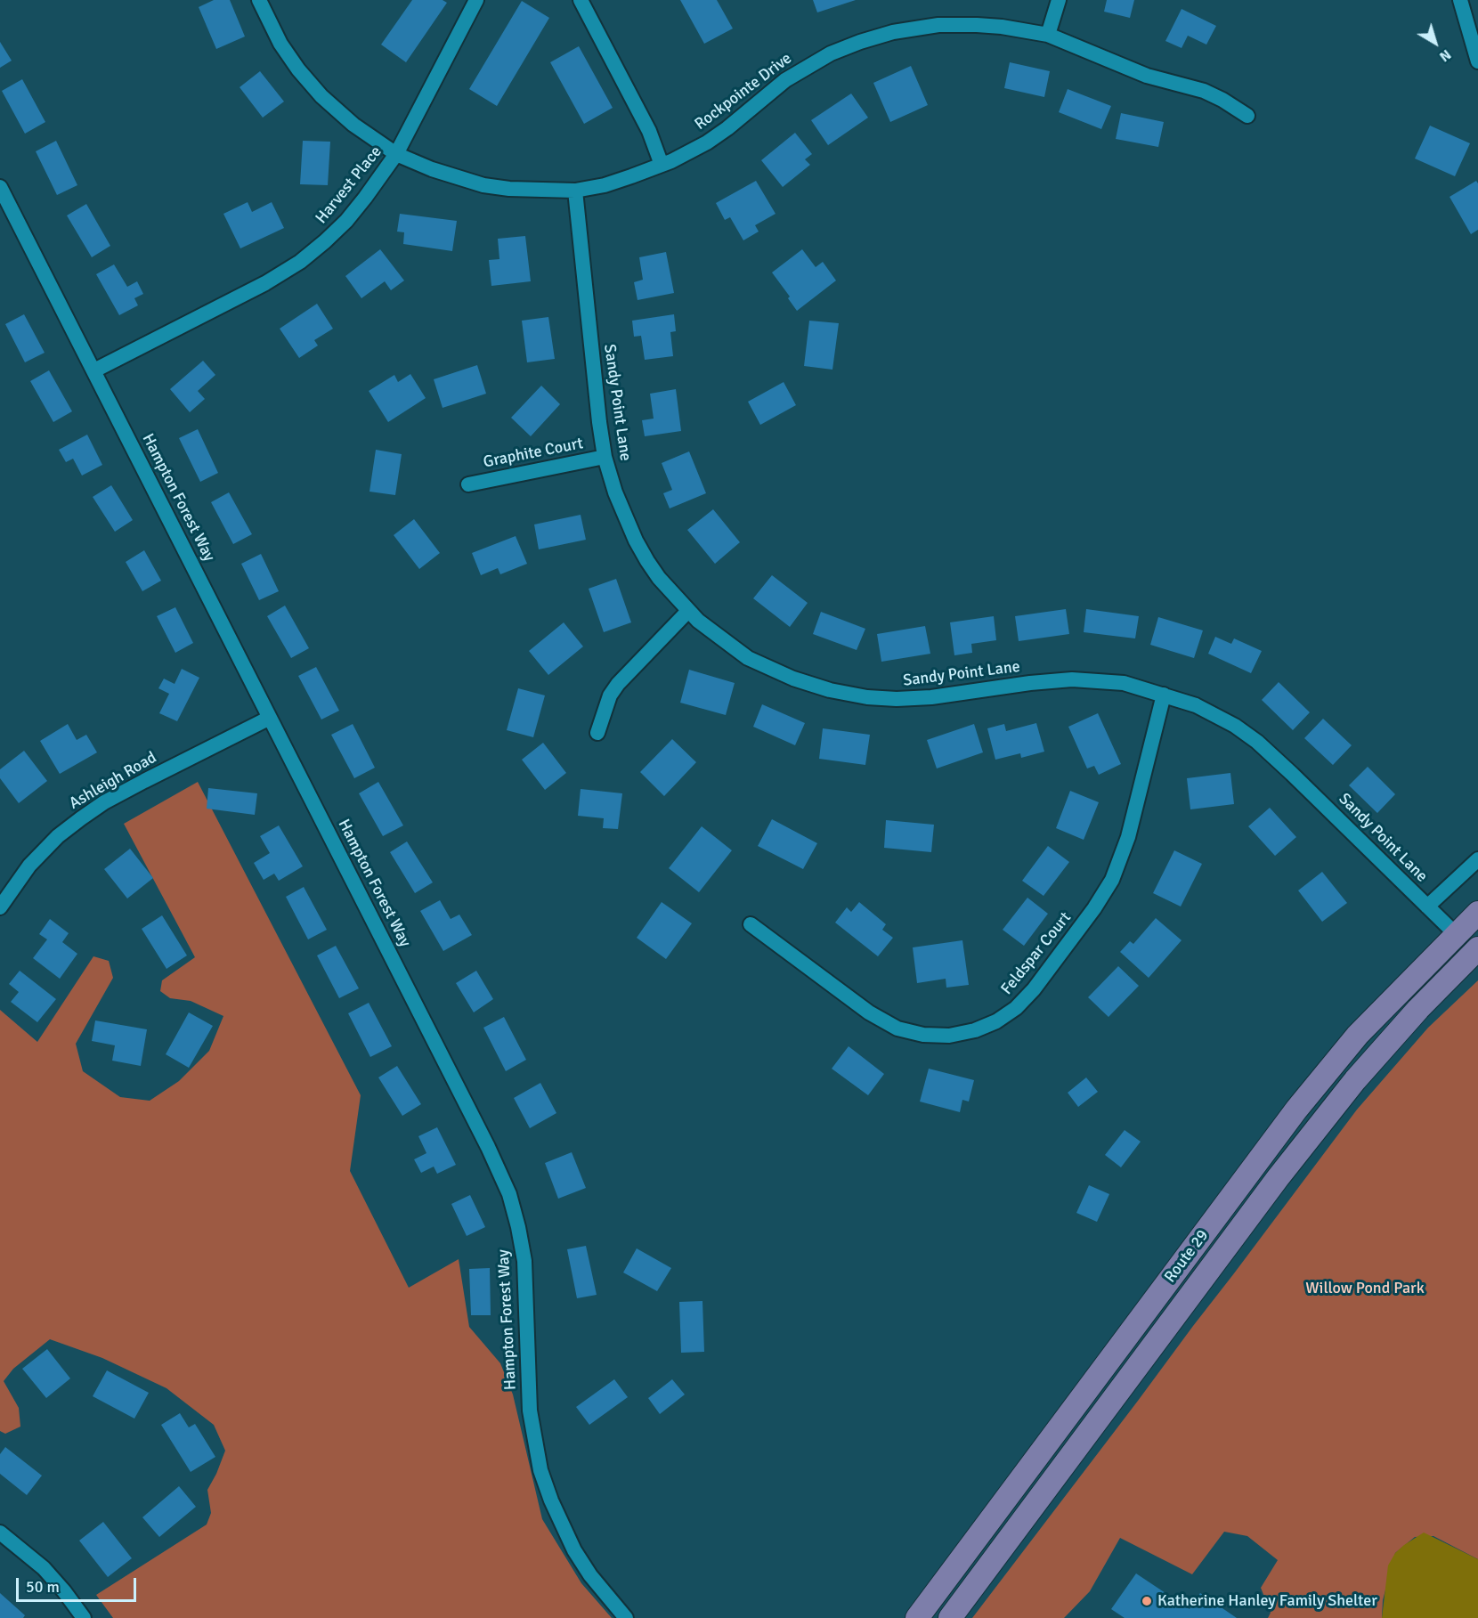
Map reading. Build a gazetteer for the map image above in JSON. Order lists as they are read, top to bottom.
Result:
{
  "streets": {
    "main road": ["Route 29"],
    "street": [
      "Rockpointe Drive",
      "Harvest Place",
      "Sandy Point Lane",
      "Graphite Court",
      "Hampton Forest Way",
      "Ashleigh Road",
      "Feldspar Court"
    ]
  },
  "crossings": [
    ["Rockpointe Drive", "Harvest Place"],
    ["Rockpointe Drive", "Sandy Point Lane"],
    ["Harvest Place", "Hampton Forest Way"],
    ["Sandy Point Lane", "Graphite Court"],
    ["Sandy Point Lane", "Feldspar Court"],
    ["Sandy Point Lane", "Route 29"],
    ["Hampton Forest Way", "Ashleigh Road"]
  ],
  "parks": ["Willow Pond Park"],
  "places": ["Katherine Hanley Family Shelter"],
  "scale_bar": "50 m",
  "north": "bottom right"
}
